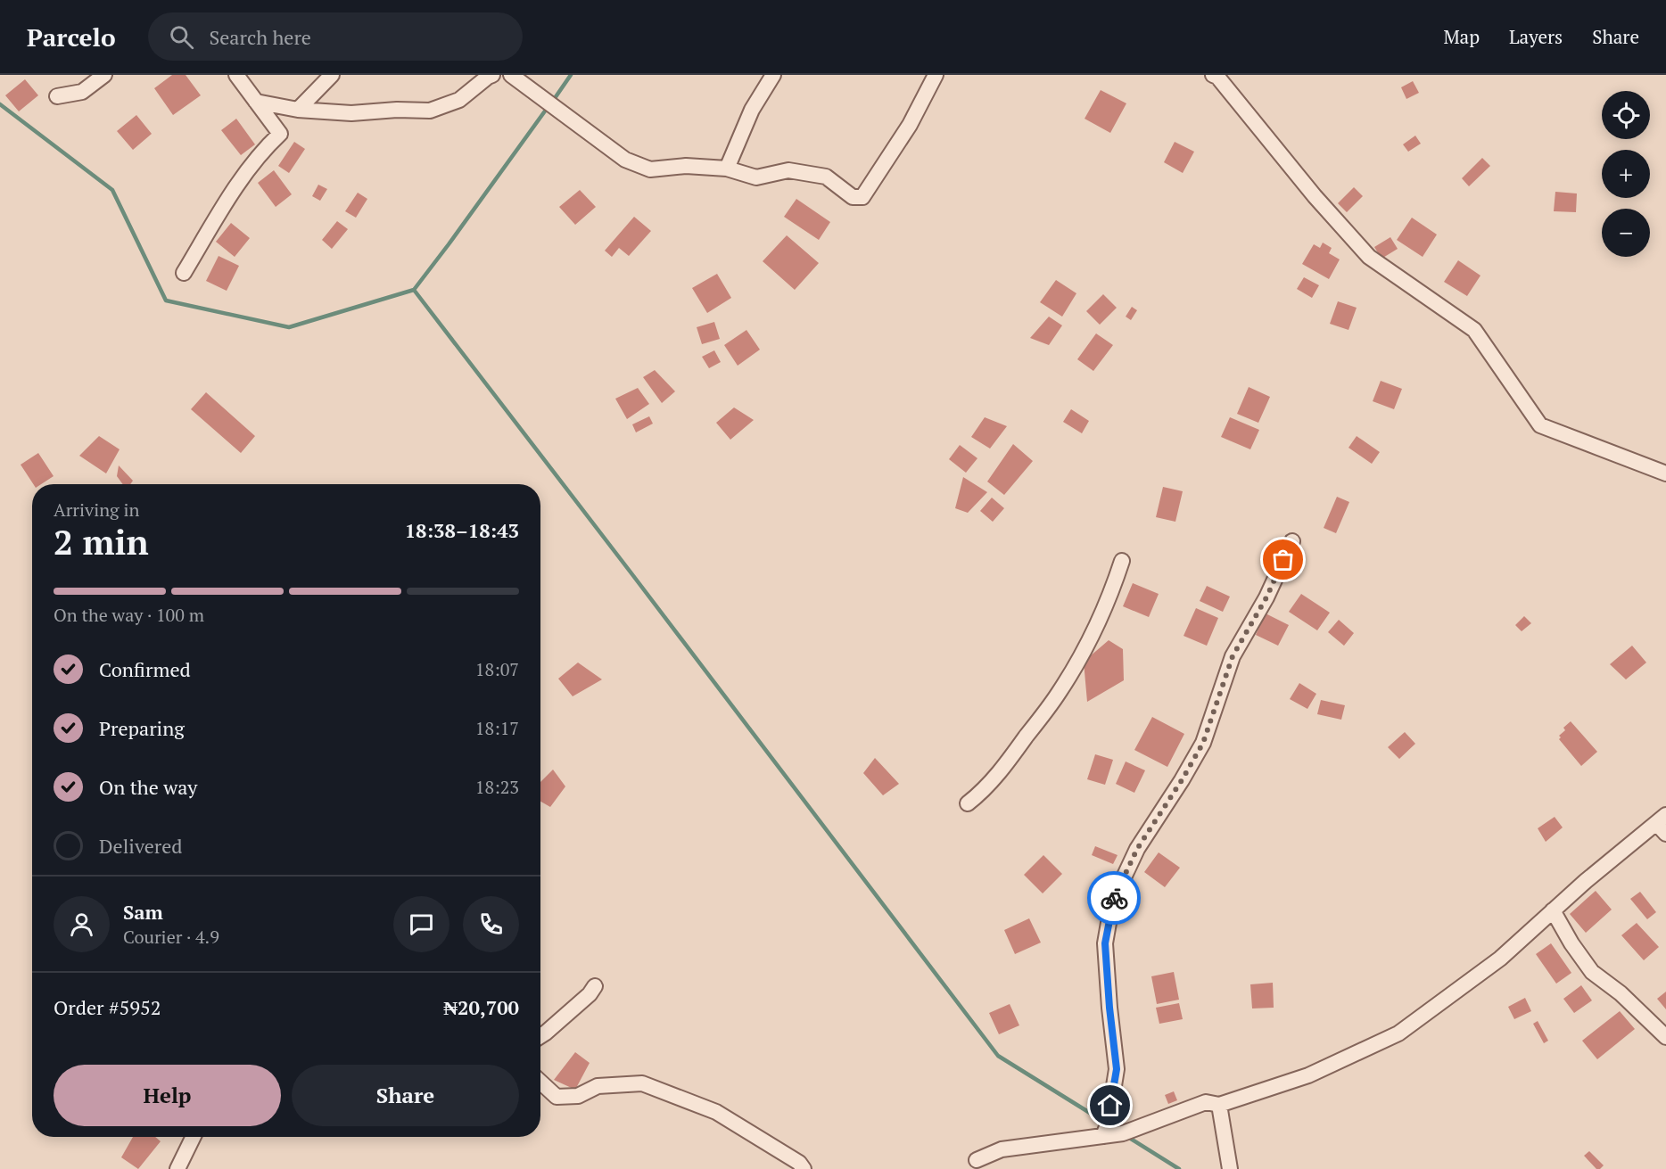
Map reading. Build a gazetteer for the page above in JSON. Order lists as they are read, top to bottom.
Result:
{
  "page": {
    "header": "Parcelo",
    "search": "Search here",
    "nav": ["Map", "Layers", "Share"],
    "map_buttons": ["+", "−"],
    "heading": ["2 min", "Arriving in", "18:38–18:43"],
    "panel": [
      "Sam",
      "Courier · 4.9",
      "Order #5952",
      "₦20,700"
    ],
    "bar": "On the way · 100 m",
    "list": [
      ["Confirmed", "18:07"],
      ["Preparing", "18:17"],
      ["On the way", "18:23"],
      "Delivered"
    ],
    "buttons": ["Help", "Share"]
  }
}
